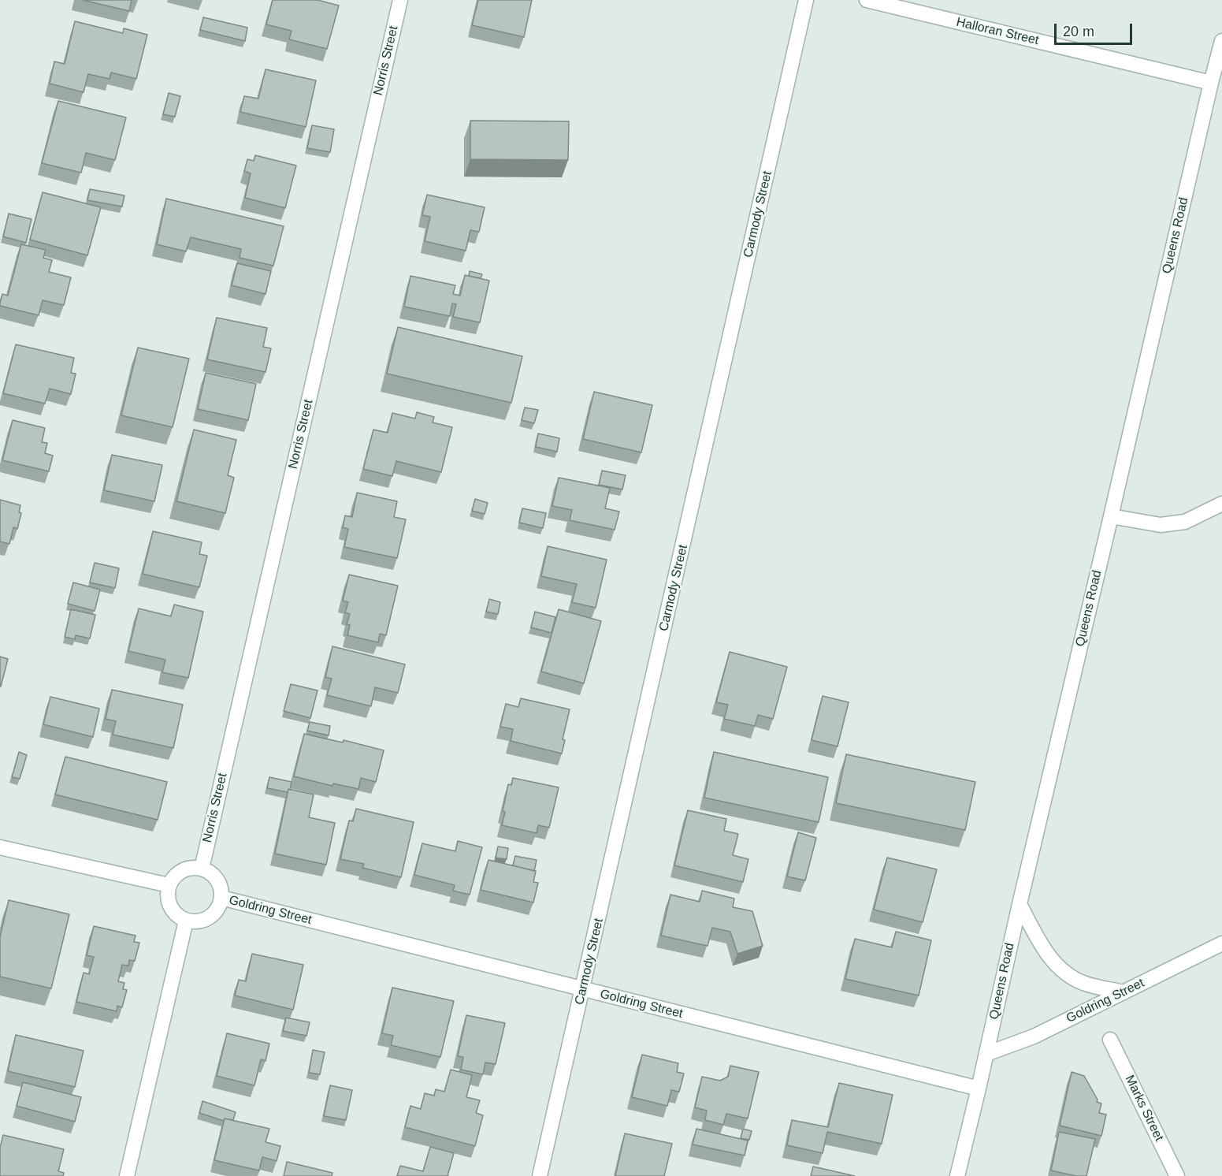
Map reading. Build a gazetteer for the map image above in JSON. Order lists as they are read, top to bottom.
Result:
{
  "streets": {
    "street": [
      "Halloran Street",
      "Norris Street",
      "Carmody Street",
      "Queens Road",
      "Goldring Street",
      "Marks Street"
    ]
  },
  "crossings": [
    ["Halloran Street", "Queens Road"],
    ["Norris Street", "Goldring Street"],
    ["Carmody Street", "Goldring Street"],
    ["Queens Road", "Goldring Street"]
  ],
  "scale_bar": "20 m"
}
